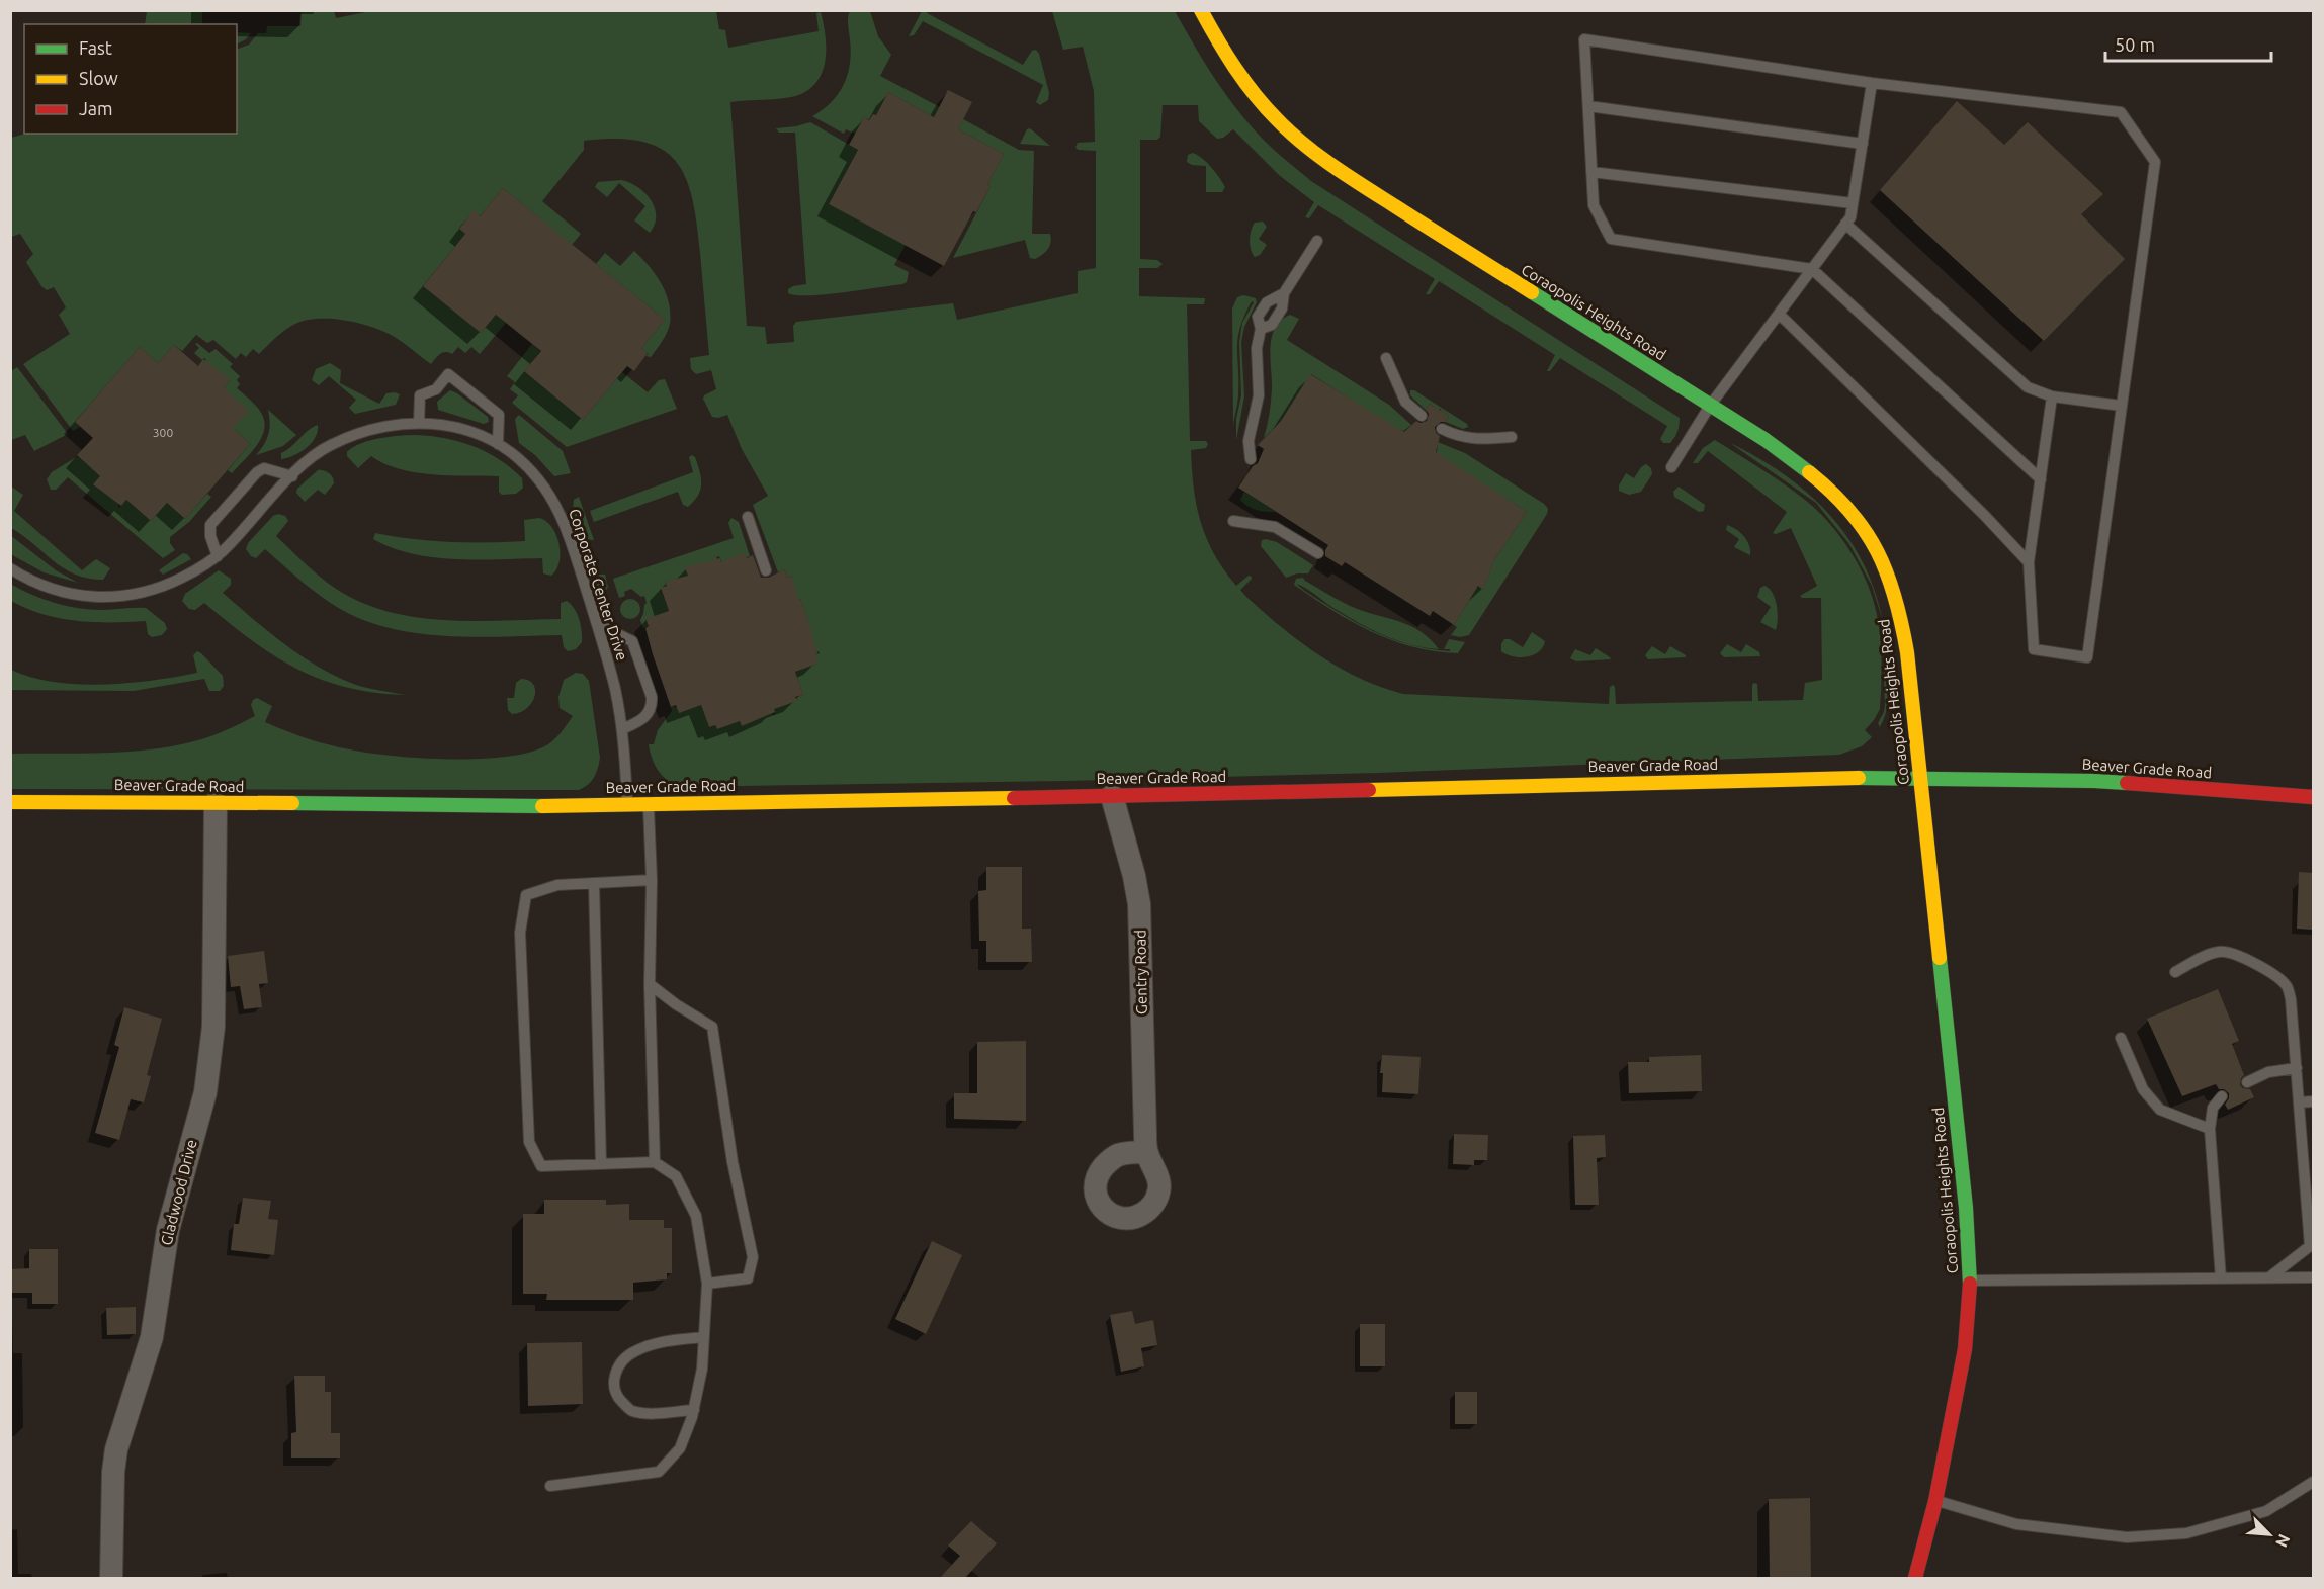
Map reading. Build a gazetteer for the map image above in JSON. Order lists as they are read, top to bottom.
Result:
{
  "streets": {
    "main road": ["Coraopolis Heights Road", "Beaver Grade Road"],
    "street": ["Gentry Road", "Gladwood Drive"],
    "lane": ["Corporate Center Drive"]
  },
  "crossings": [
    ["Coraopolis Heights Road", "Beaver Grade Road"],
    ["Corporate Center Drive", "Beaver Grade Road"],
    ["Beaver Grade Road", "Gentry Road"],
    ["Beaver Grade Road", "Gladwood Drive"]
  ],
  "house_numbers": ["300"],
  "legend": ["Fast", "Slow", "Jam"],
  "scale_bar": "50 m",
  "north": "bottom right"
}
